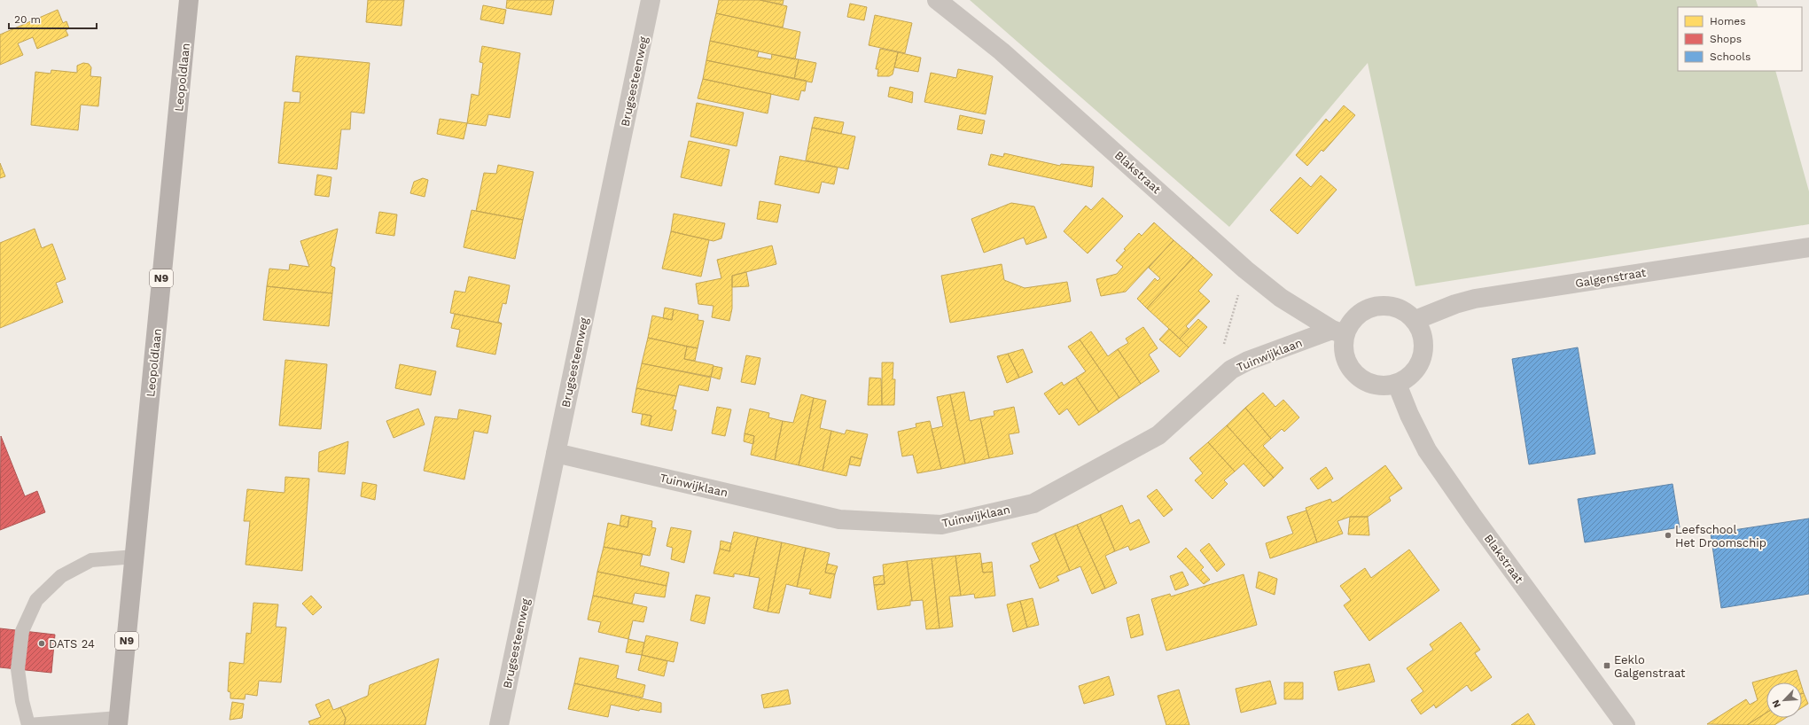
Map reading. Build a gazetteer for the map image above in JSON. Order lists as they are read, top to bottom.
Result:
{
  "streets": {
    "main road": ["Leopoldlaan", "N9"],
    "street": [
      "Brugsesteenweg",
      "Blakstraat",
      "Galgenstraat",
      "Tuinwijklaan"
    ]
  },
  "crossings": [
    ["Brugsesteenweg", "Tuinwijklaan"],
    ["Blakstraat", "Galgenstraat"],
    ["Blakstraat", "Tuinwijklaan"],
    ["Galgenstraat", "Tuinwijklaan"]
  ],
  "places": {
    "other": ["Leefschool Het Droomschip", "DATS 24"],
    "transit": ["Eeklo Galgenstraat"]
  },
  "legend": ["Homes", "Shops", "Schools"],
  "scale_bar": "20 m",
  "north": "bottom left"
}
